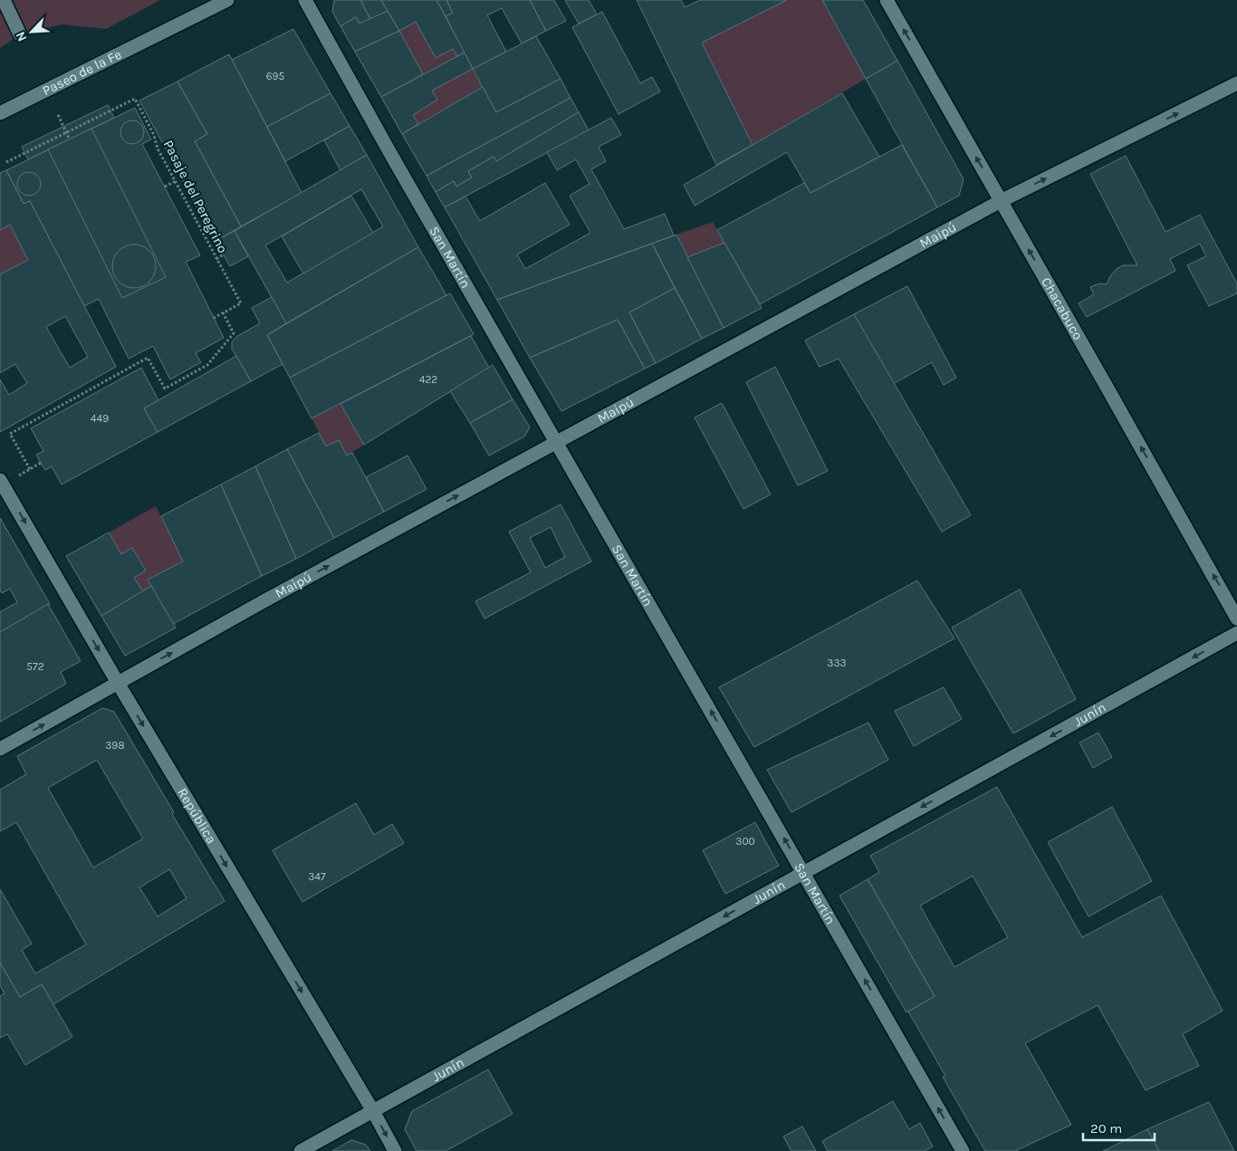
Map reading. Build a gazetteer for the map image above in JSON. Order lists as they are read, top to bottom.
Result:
{
  "streets": {
    "street": [
      "Paseo de la Fe",
      "Maipú",
      "San Martín",
      "Chacabuco",
      "Junín",
      "República"
    ],
    "path": ["Pasaje del Peregrino"]
  },
  "crossings": [
    ["Maipú", "San Martín"],
    ["Maipú", "Chacabuco"],
    ["Maipú", "República"],
    ["San Martín", "Junín"],
    ["Junín", "República"]
  ],
  "one_way": [
    "Maipú",
    "San Martín",
    "Chacabuco",
    "Junín",
    "República"
  ],
  "house_numbers": [
    "695",
    "422",
    "449",
    "333",
    "572",
    "398",
    "300",
    "347"
  ],
  "scale_bar": "20 m",
  "north": "bottom left"
}
